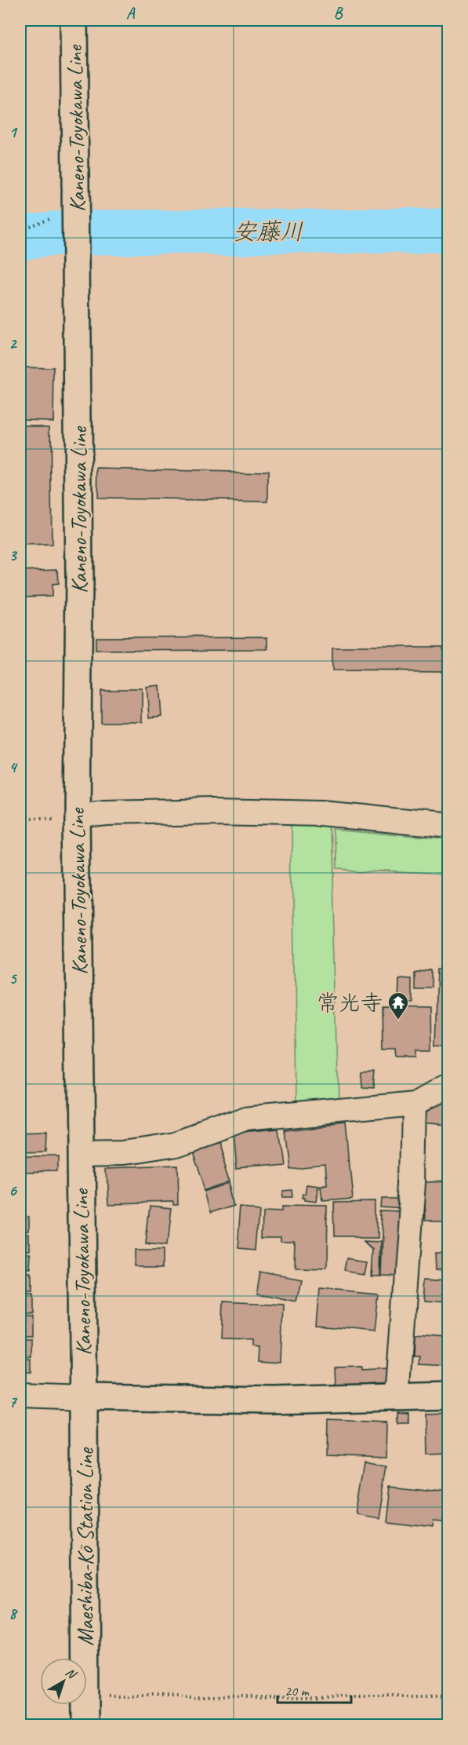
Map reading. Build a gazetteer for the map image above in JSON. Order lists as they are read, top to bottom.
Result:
{
  "streets": {
    "main road": ["Kaneno-Toyokawa Line", "Maeshiba-Kō Station Line"]
  },
  "crossings": [
    ["Kaneno-Toyokawa Line", "Maeshiba-Kō Station Line"]
  ],
  "water": ["安藤川"],
  "places": {
    "temple": ["常光寺"]
  },
  "scale_bar": "20 m",
  "north": "top right",
  "grid": {
    "columns": ["A", "B"],
    "rows": [
      "1",
      "2",
      "3",
      "4",
      "5",
      "6",
      "7",
      "8"
    ]
  }
}
